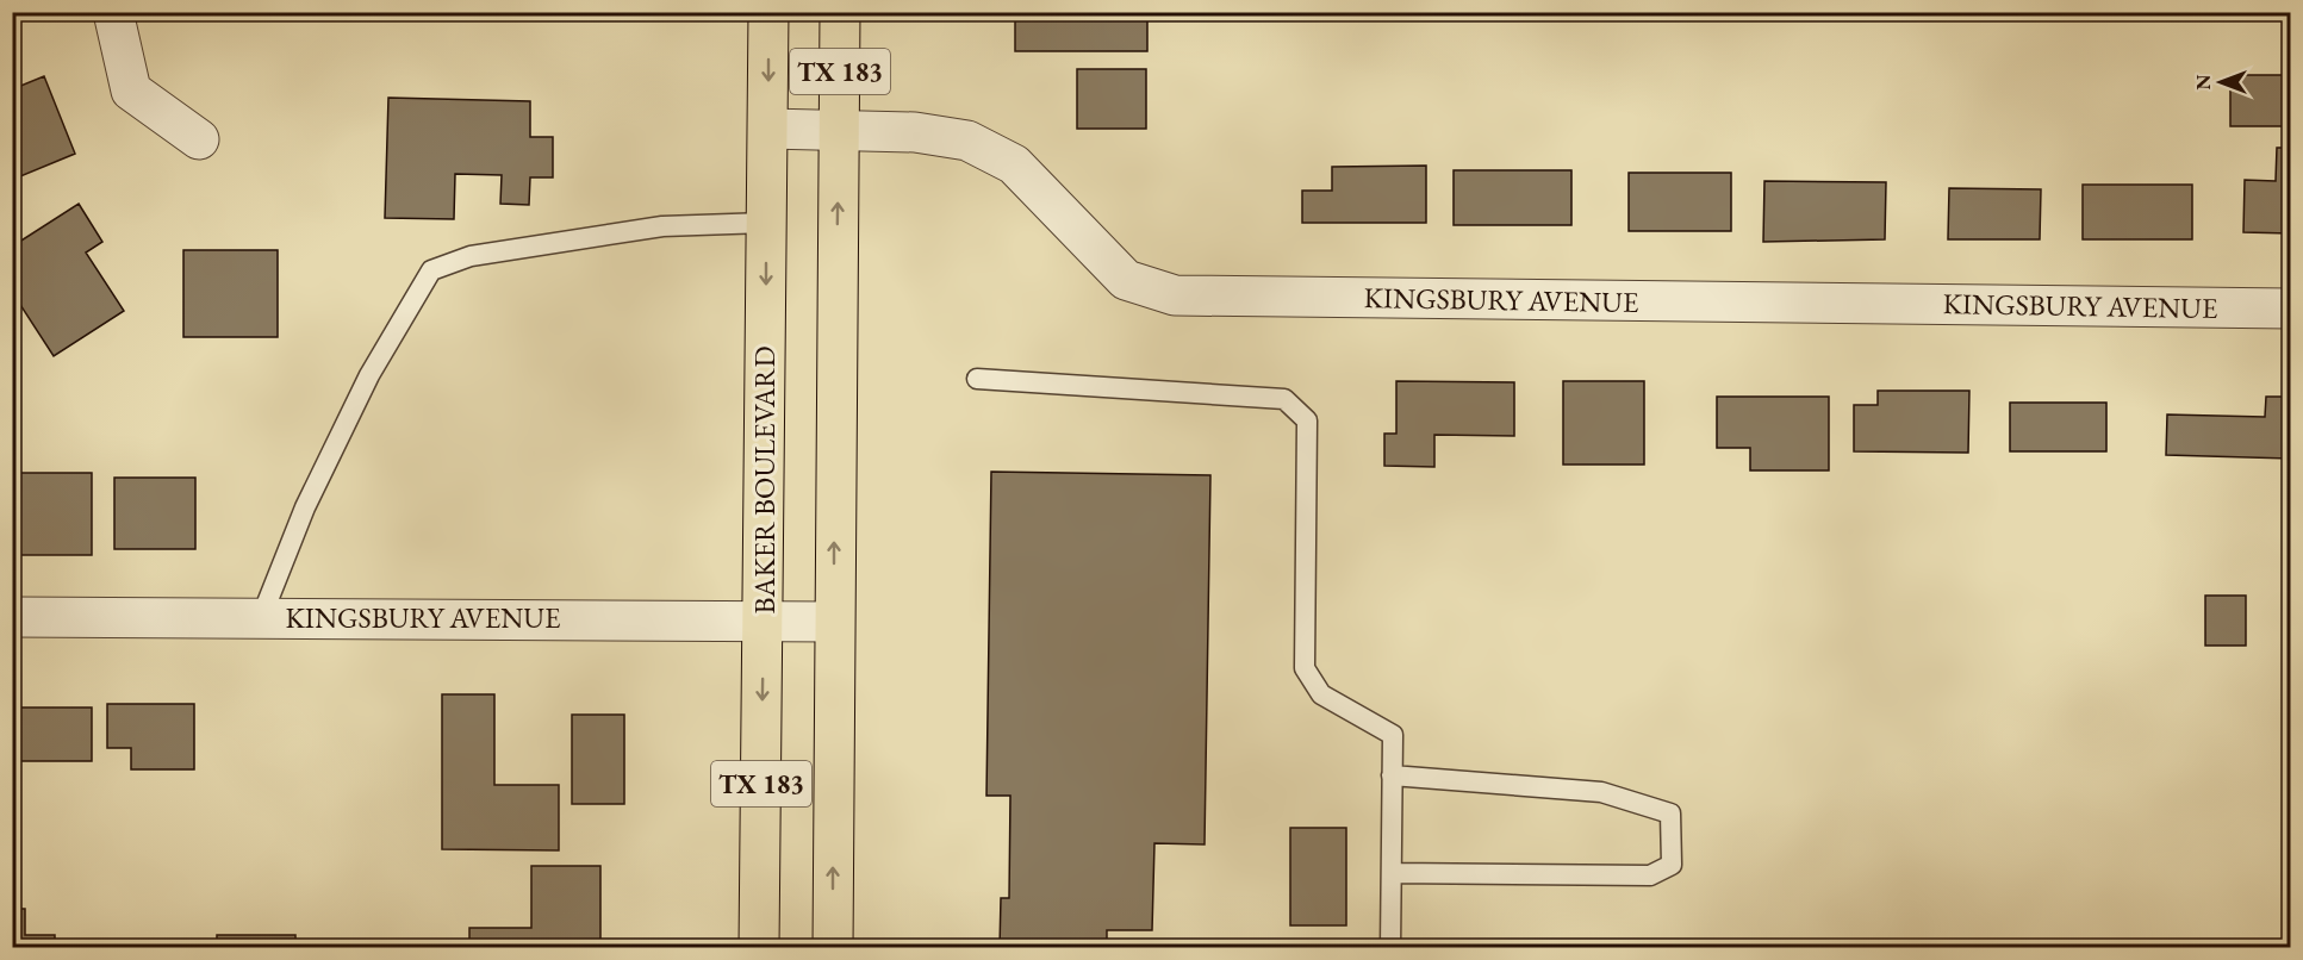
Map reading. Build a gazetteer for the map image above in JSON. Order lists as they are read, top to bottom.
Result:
{
  "streets": {
    "main road": ["TX 183", "BAKER BOULEVARD"],
    "street": ["KINGSBURY AVENUE"]
  },
  "crossings": [
    ["TX 183", "KINGSBURY AVENUE"],
    ["KINGSBURY AVENUE", "BAKER BOULEVARD"]
  ],
  "north": "left"
}
